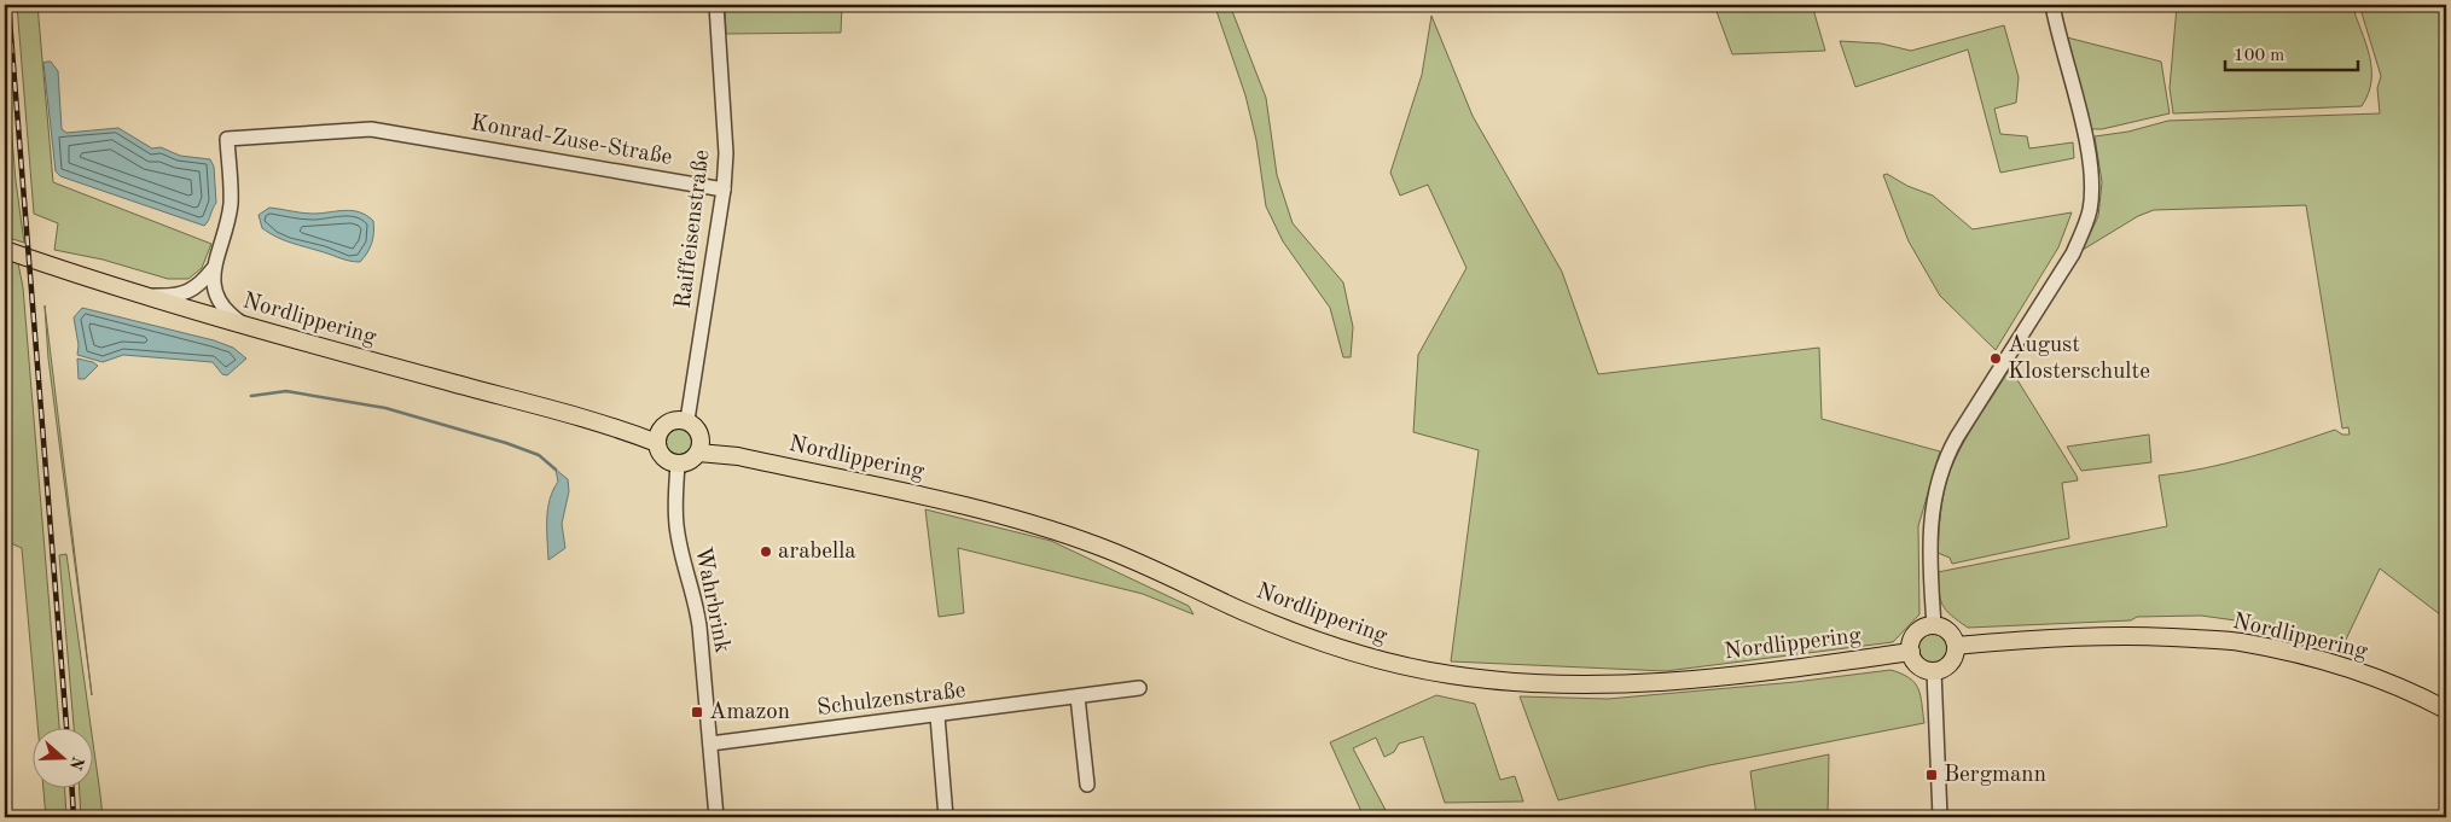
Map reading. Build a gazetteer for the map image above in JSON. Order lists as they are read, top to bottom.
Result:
{
  "streets": {
    "main road": ["Nordlippering"],
    "street": [
      "Konrad-Zuse-Straße",
      "Raiffeisenstraße",
      "Wahrbrink",
      "Schulzenstraße"
    ]
  },
  "crossings": [
    ["Konrad-Zuse-Straße", "Raiffeisenstraße"],
    ["Raiffeisenstraße", "Nordlippering"],
    ["Raiffeisenstraße", "Wahrbrink"],
    ["Nordlippering", "Wahrbrink"],
    ["Wahrbrink", "Schulzenstraße"]
  ],
  "places": {
    "other": ["August Klosterschulte", "arabella"],
    "transit": ["Amazon", "Bergmann"]
  },
  "scale_bar": "100 m",
  "north": "right"
}
